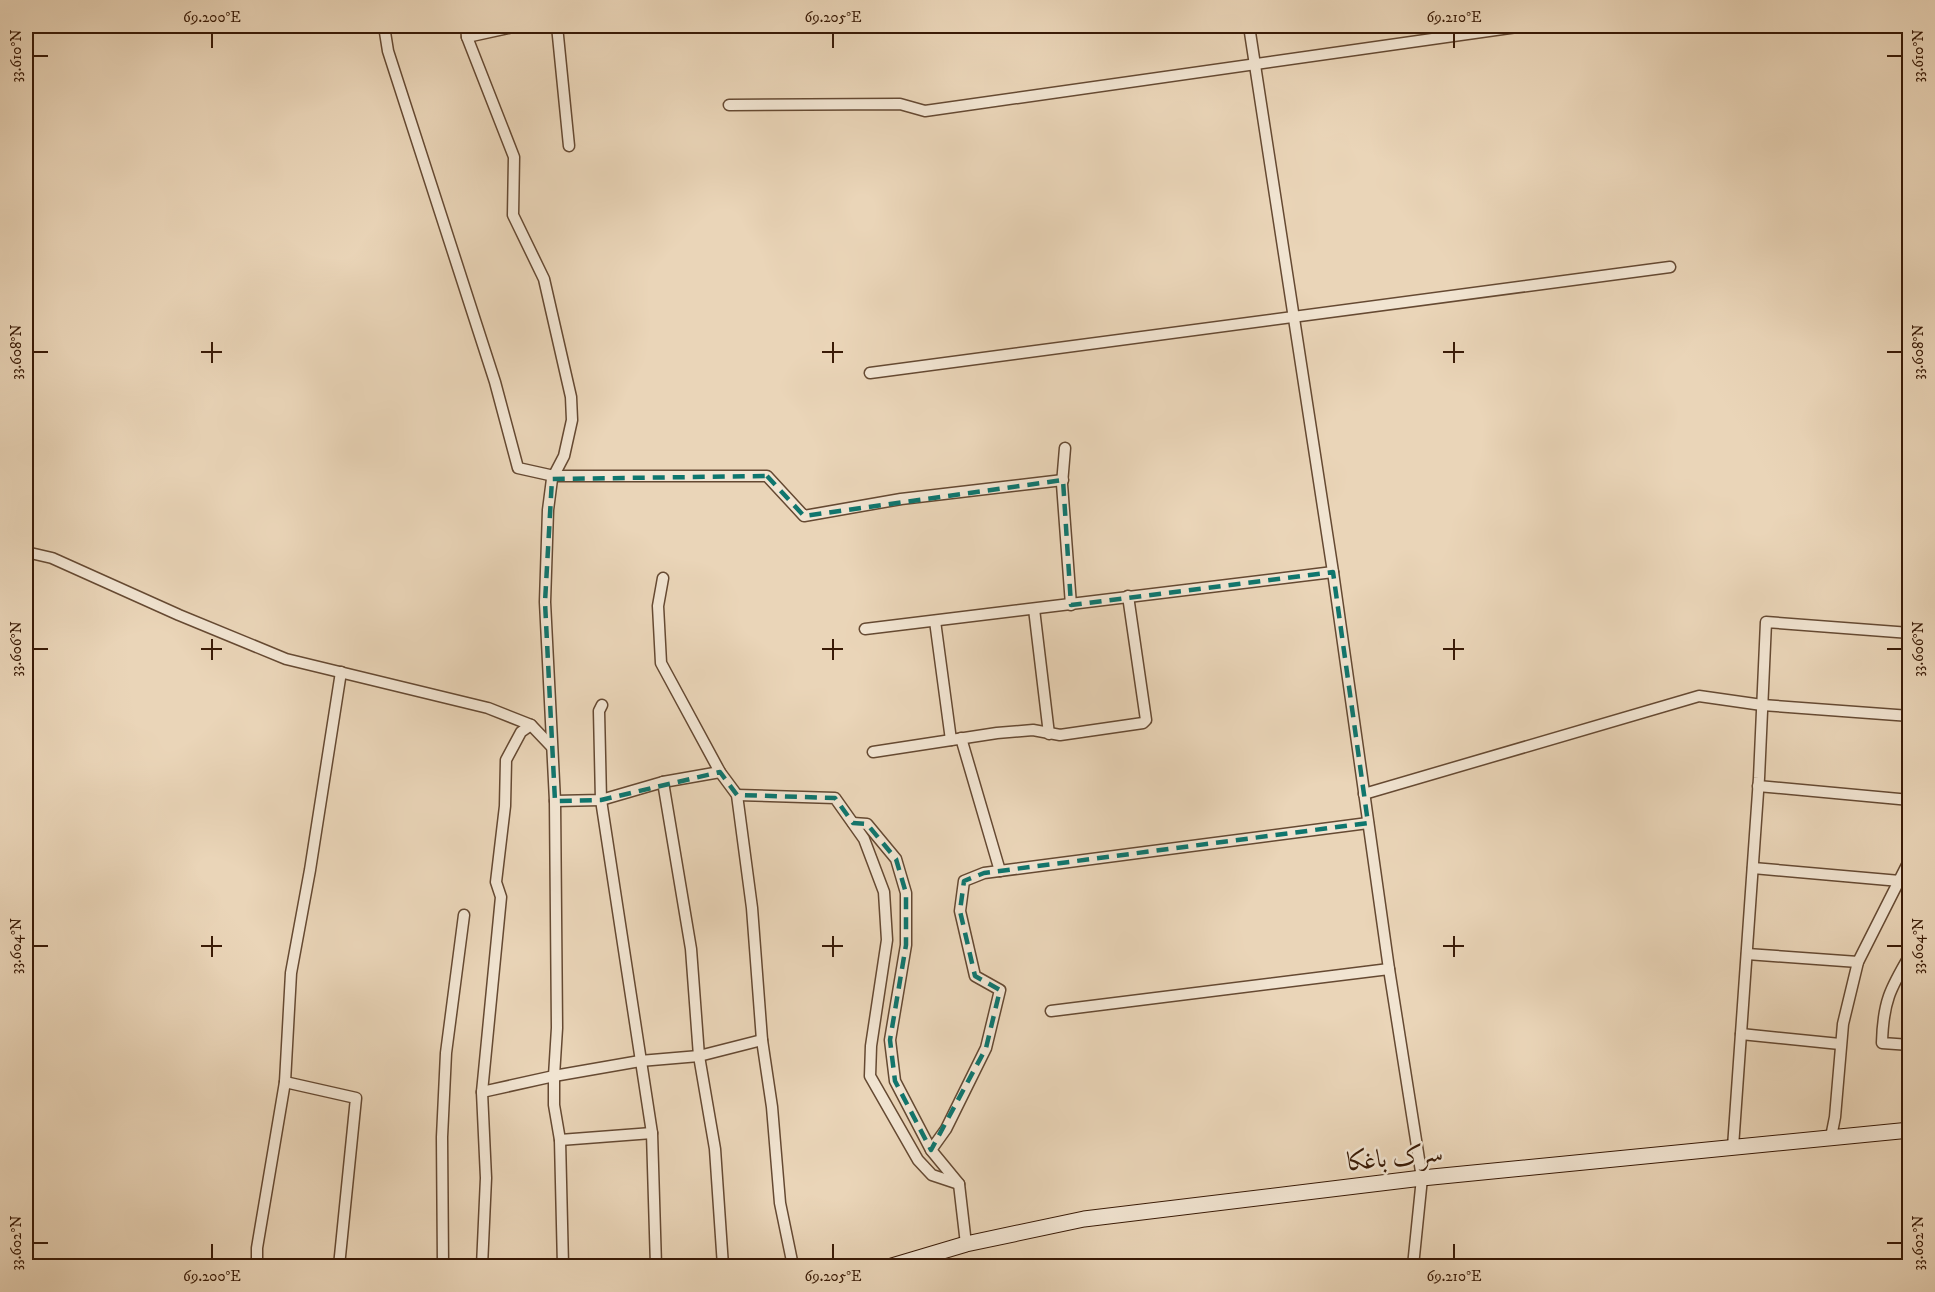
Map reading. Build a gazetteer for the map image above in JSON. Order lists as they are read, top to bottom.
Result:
{
  "streets": {
    "street": ["سرک باغکا"]
  },
  "coordinates": [
    "69.200°E",
    "69.205°E",
    "69.210°E",
    "33.610°N",
    "33.608°N",
    "33.606°N",
    "33.604°N",
    "33.602°N"
  ]
}
